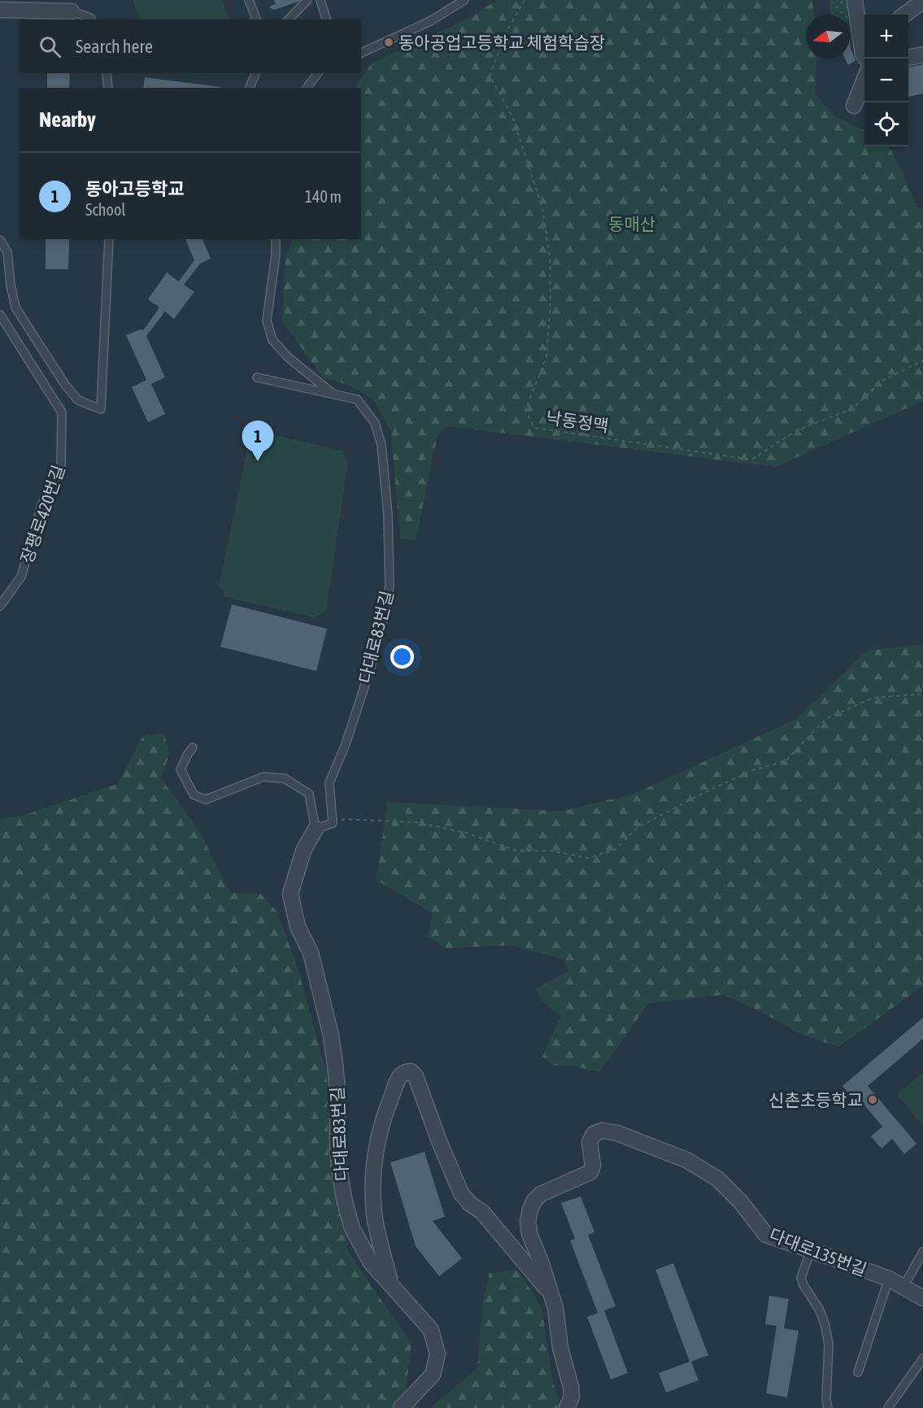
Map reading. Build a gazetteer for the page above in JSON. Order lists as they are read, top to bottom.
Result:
{
  "streets": {
    "street": ["다대로83번길", "다대로135번길"],
    "lane": ["장평로420번길"],
    "path": ["낙동정맥"]
  },
  "parks": ["동매산"],
  "places": ["동아공업고등학교 체험학습장", "신촌초등학교"],
  "north": "left",
  "page": {
    "map_buttons": ["+", "−"],
    "search": "Search here",
    "heading": "Nearby",
    "list": [
      {
        "mark": "1",
        "name": "동아고등학교",
        "note": "School",
        "value": "140 m"
      }
    ],
    "pins": "1"
  }
}
